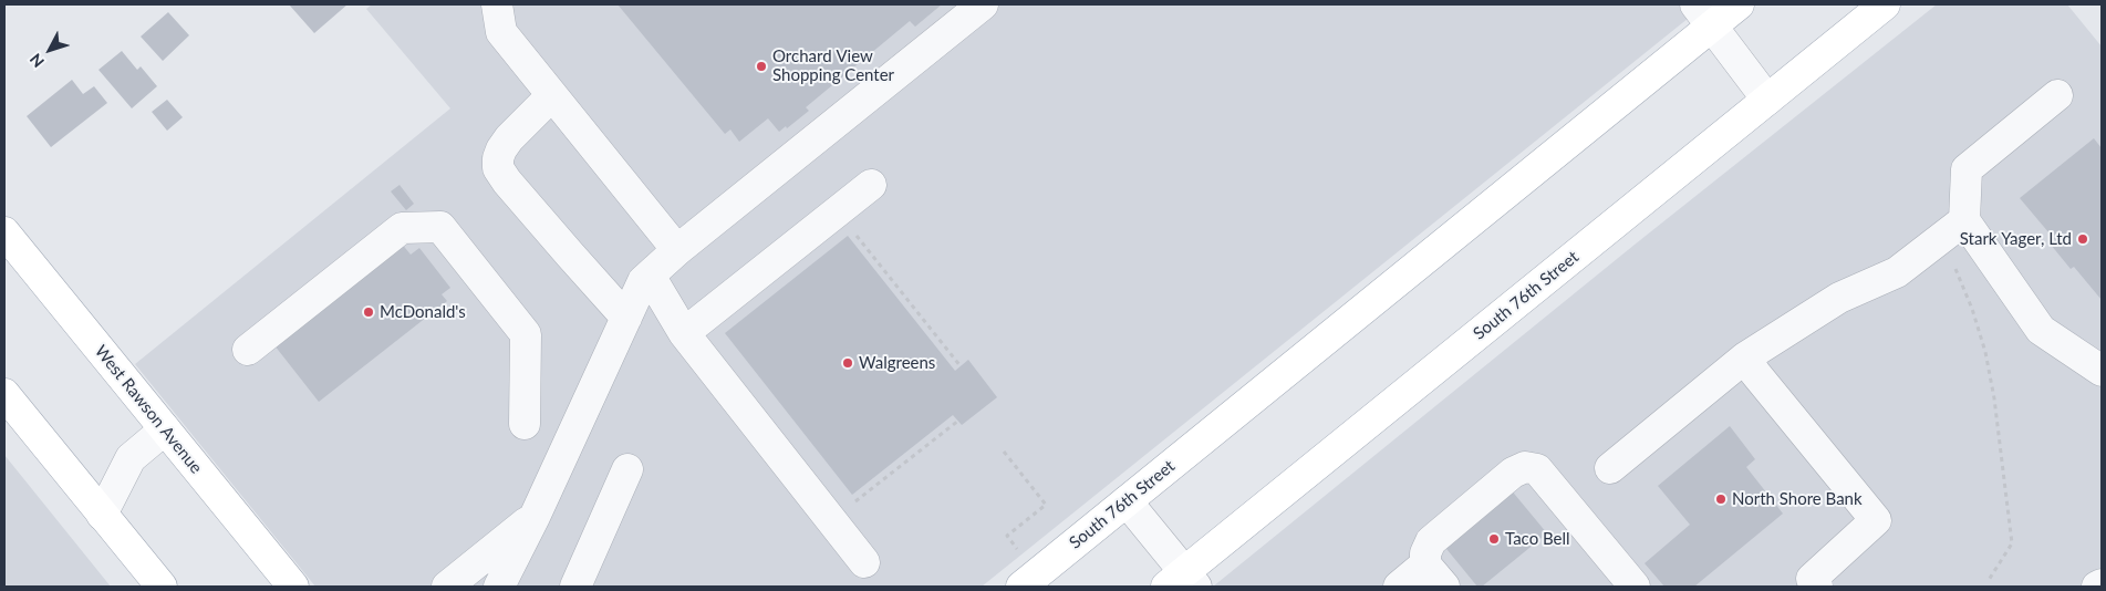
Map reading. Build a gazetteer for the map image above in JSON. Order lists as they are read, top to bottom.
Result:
{
  "streets": {
    "main road": ["South 76th Street", "West Rawson Avenue"]
  },
  "places": [
    "Orchard View Shopping Center",
    "Stark Yager, Ltd",
    "McDonald's",
    "Walgreens",
    "North Shore Bank",
    "Taco Bell"
  ],
  "north": "bottom left"
}
